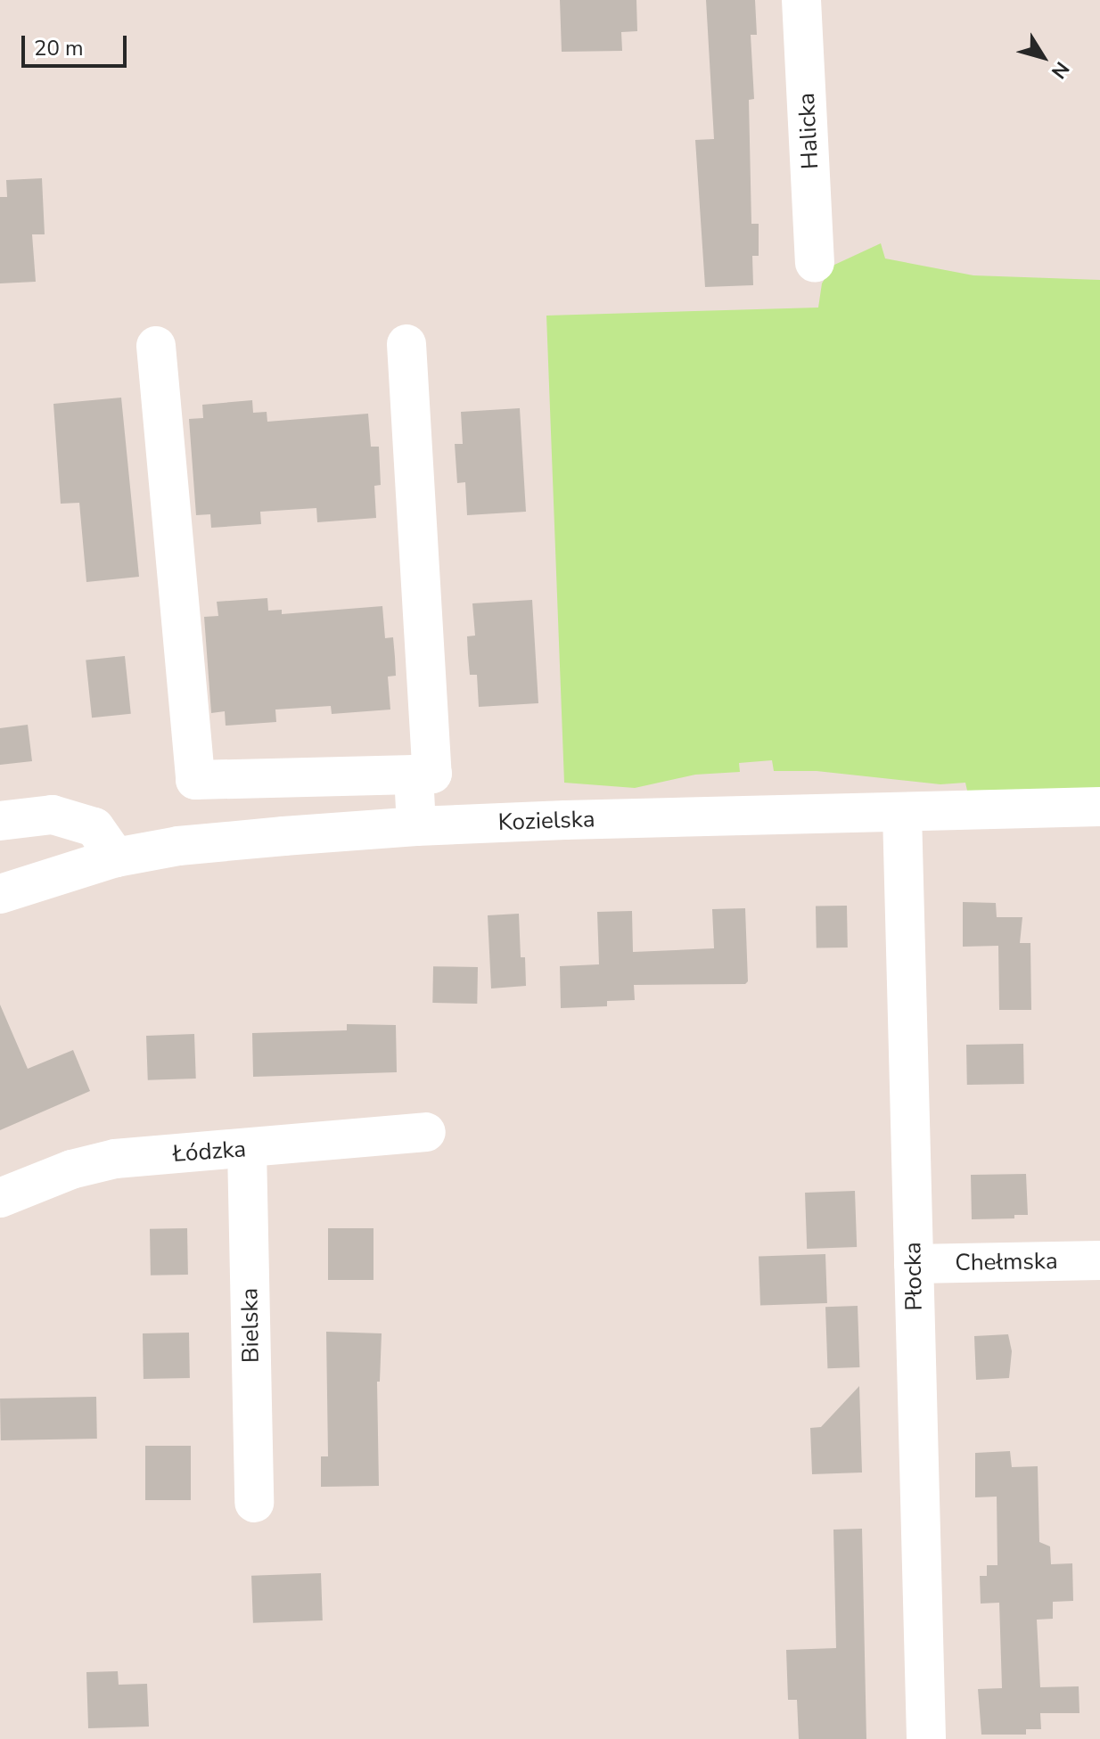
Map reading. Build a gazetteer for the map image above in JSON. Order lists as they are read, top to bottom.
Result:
{
  "streets": {
    "street": [
      "Halicka",
      "Kozielska",
      "Łódzka",
      "Chełmska",
      "Płocka",
      "Bielska"
    ]
  },
  "crossings": [
    ["Kozielska", "Płocka"],
    ["Łódzka", "Bielska"],
    ["Chełmska", "Płocka"]
  ],
  "scale_bar": "20 m",
  "north": "bottom right"
}
